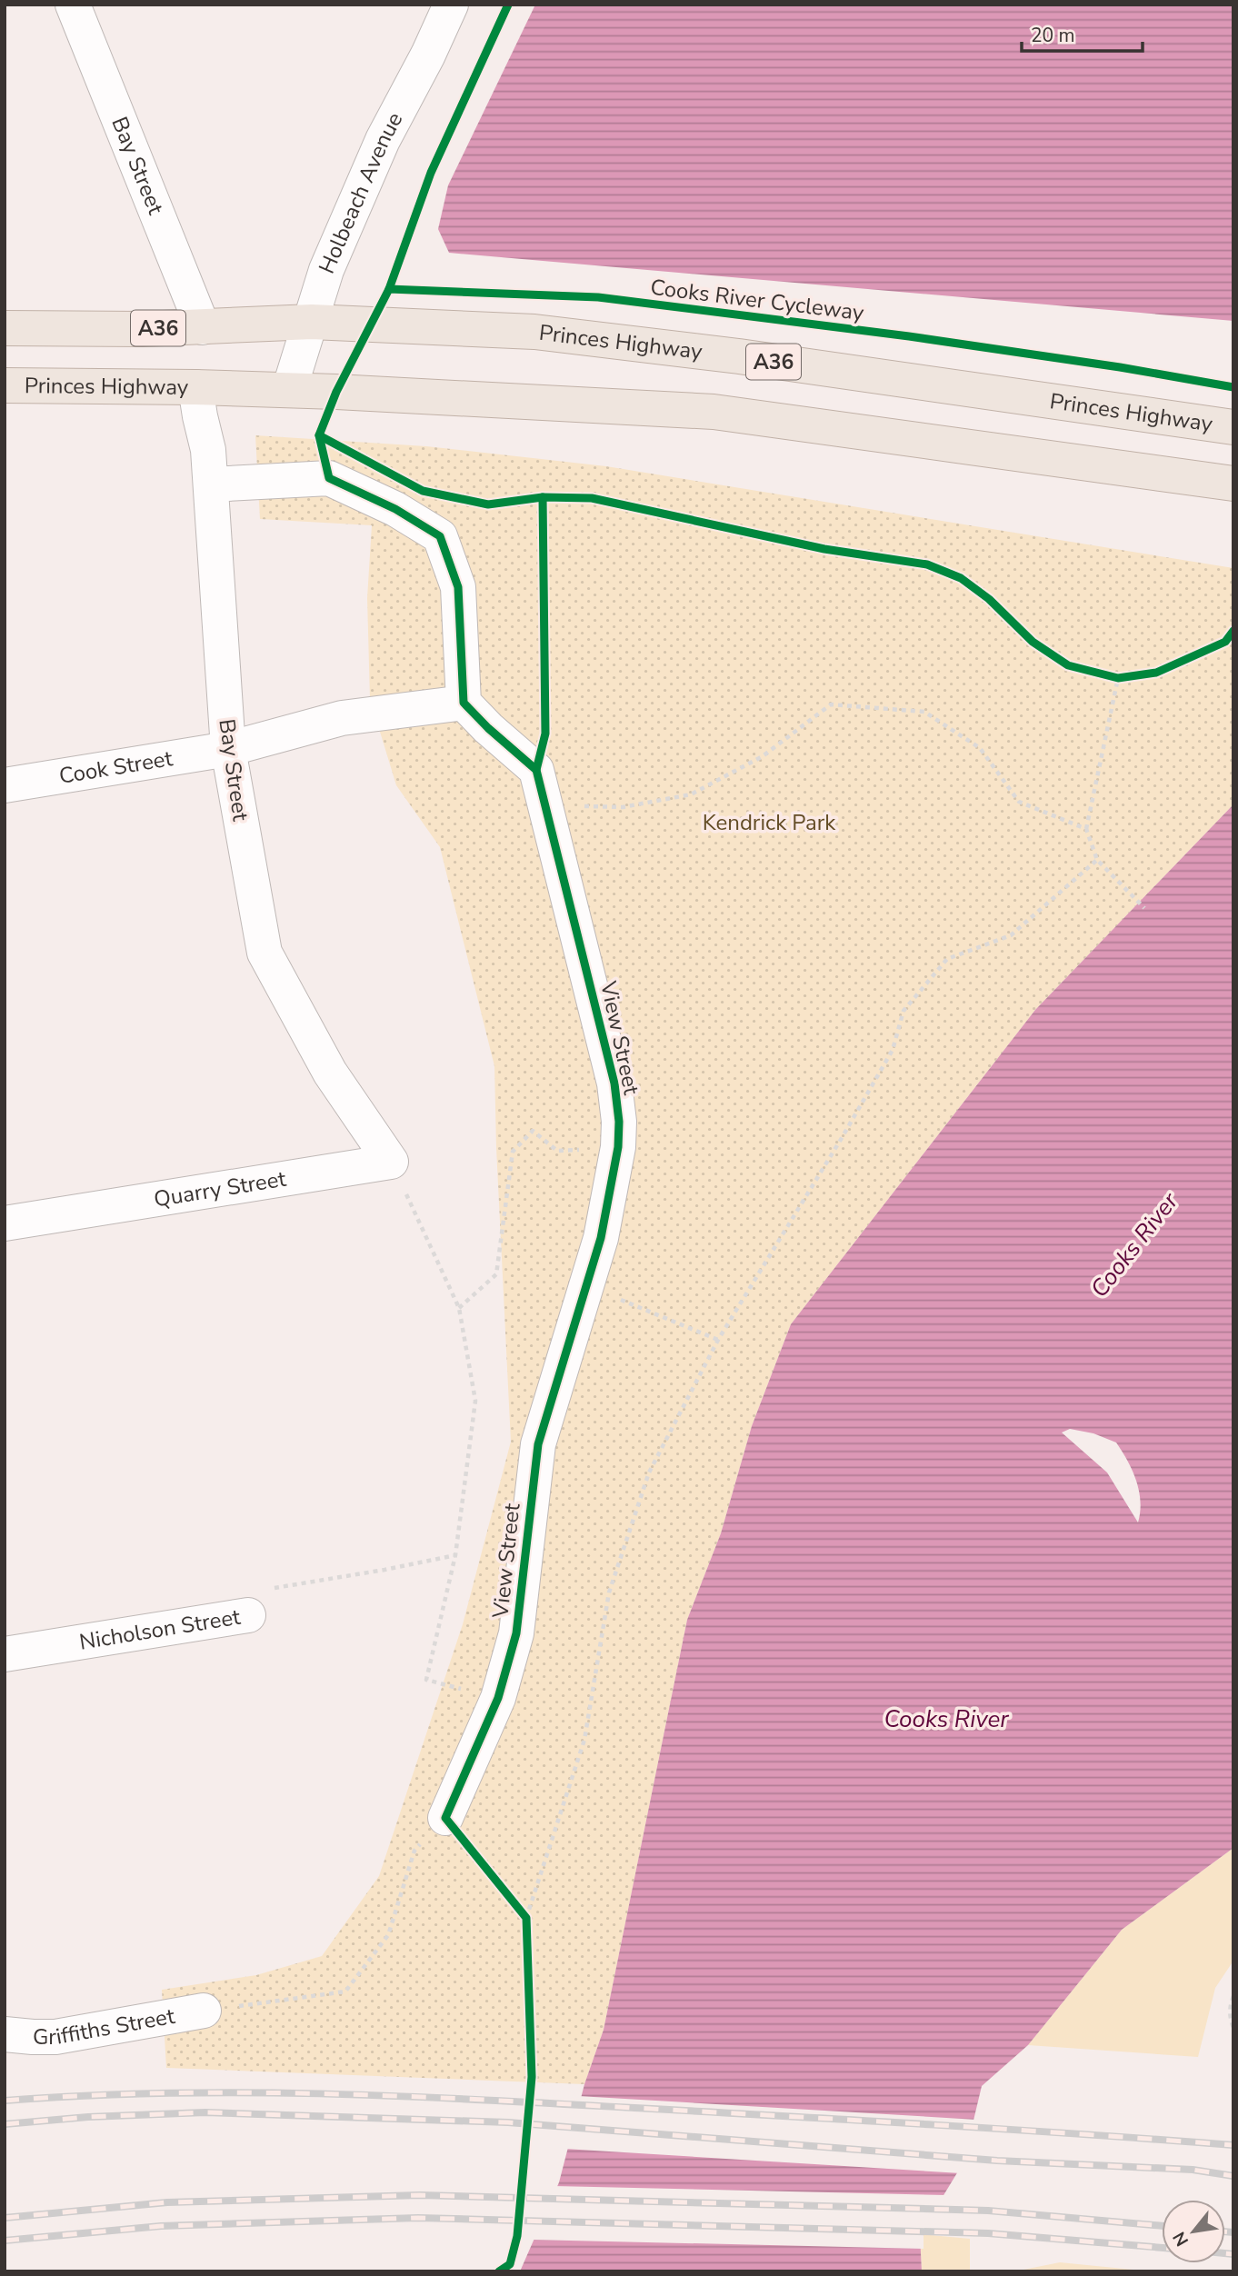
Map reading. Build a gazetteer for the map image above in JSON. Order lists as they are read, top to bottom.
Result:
{
  "streets": {
    "highway": ["A36", "Princes Highway"],
    "street": [
      "Bay Street",
      "Holbeach Avenue",
      "Cook Street",
      "View Street",
      "Quarry Street",
      "Nicholson Street",
      "Griffiths Street"
    ],
    "cycle path": ["Cooks River Cycleway"]
  },
  "crossings": [
    ["Bay Street", "Princes Highway"],
    ["Bay Street", "Cook Street"],
    ["Bay Street", "Quarry Street"],
    ["Holbeach Avenue", "Princes Highway"]
  ],
  "water": ["Cooks River"],
  "parks": ["Kendrick Park"],
  "scale_bar": "20 m",
  "north": "bottom left"
}
